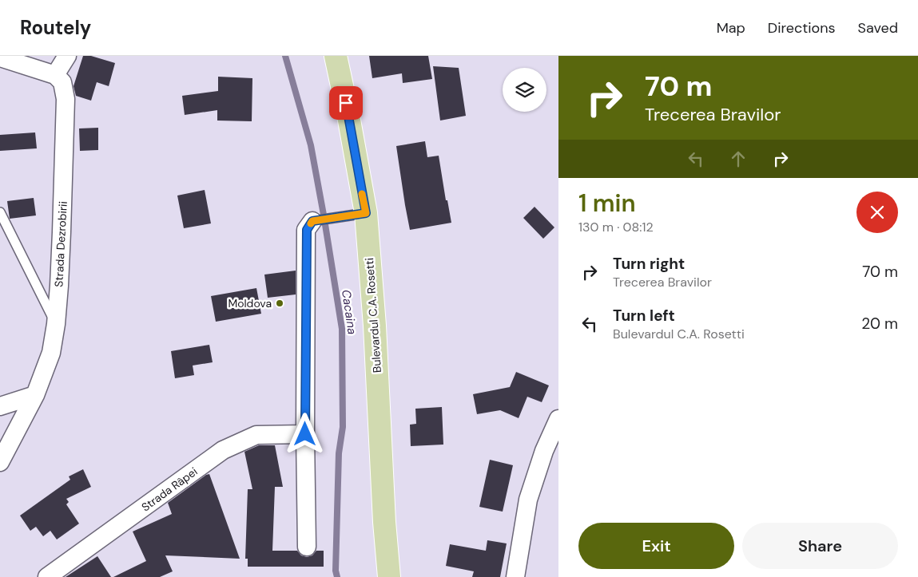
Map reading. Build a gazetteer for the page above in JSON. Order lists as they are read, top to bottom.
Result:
{
  "streets": {
    "main road": ["Bulevardul C.A. Rosetti"],
    "street": ["Strada Dezrobirii", "Strada Râpei"]
  },
  "water": ["Cacaina"],
  "places": ["Moldova"],
  "page": {
    "header": "Routely",
    "nav": ["Map", "Directions", "Saved"],
    "turn": ["70 m", "Trecerea Bravilor"],
    "heading": ["1 min", "130 m · 08:12"],
    "list": [
      {
        "name": "Turn right",
        "note": "Trecerea Bravilor",
        "value": "70 m"
      },
      {
        "name": "Turn left",
        "note": "Bulevardul C.A. Rosetti",
        "value": "20 m"
      }
    ],
    "buttons": ["Exit", "Share"]
  }
}
